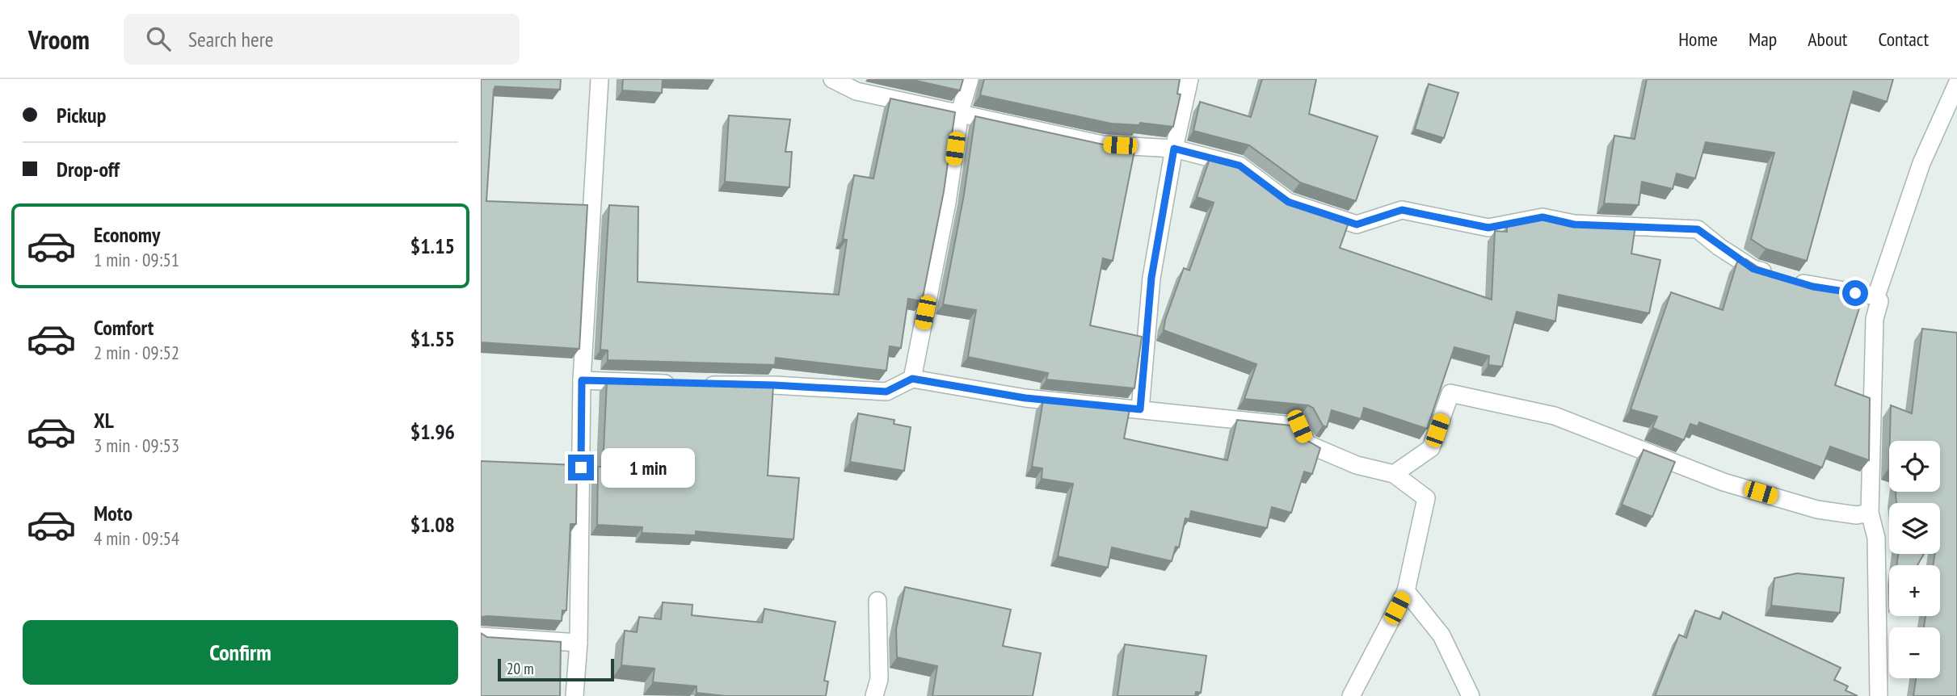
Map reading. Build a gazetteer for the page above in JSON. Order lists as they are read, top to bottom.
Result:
{
  "scale_bar": "20 m",
  "page": {
    "header": "Vroom",
    "search": "Search here",
    "nav": [
      "Home",
      "Map",
      "About",
      "Contact"
    ],
    "banner": ["Pickup", "Drop-off"],
    "list": [
      {
        "name": "Economy",
        "note": "1 min · 09:51",
        "value": "$1.15"
      },
      {
        "name": "Comfort",
        "note": "2 min · 09:52",
        "value": "$1.55"
      },
      {
        "name": "XL",
        "note": "3 min · 09:53",
        "value": "$1.96"
      },
      {
        "name": "Moto",
        "note": "4 min · 09:54",
        "value": "$1.08"
      }
    ],
    "map_buttons": ["+", "−"],
    "bubble": "1 min",
    "buttons": "Confirm",
    "scale": "20 m"
  }
}
